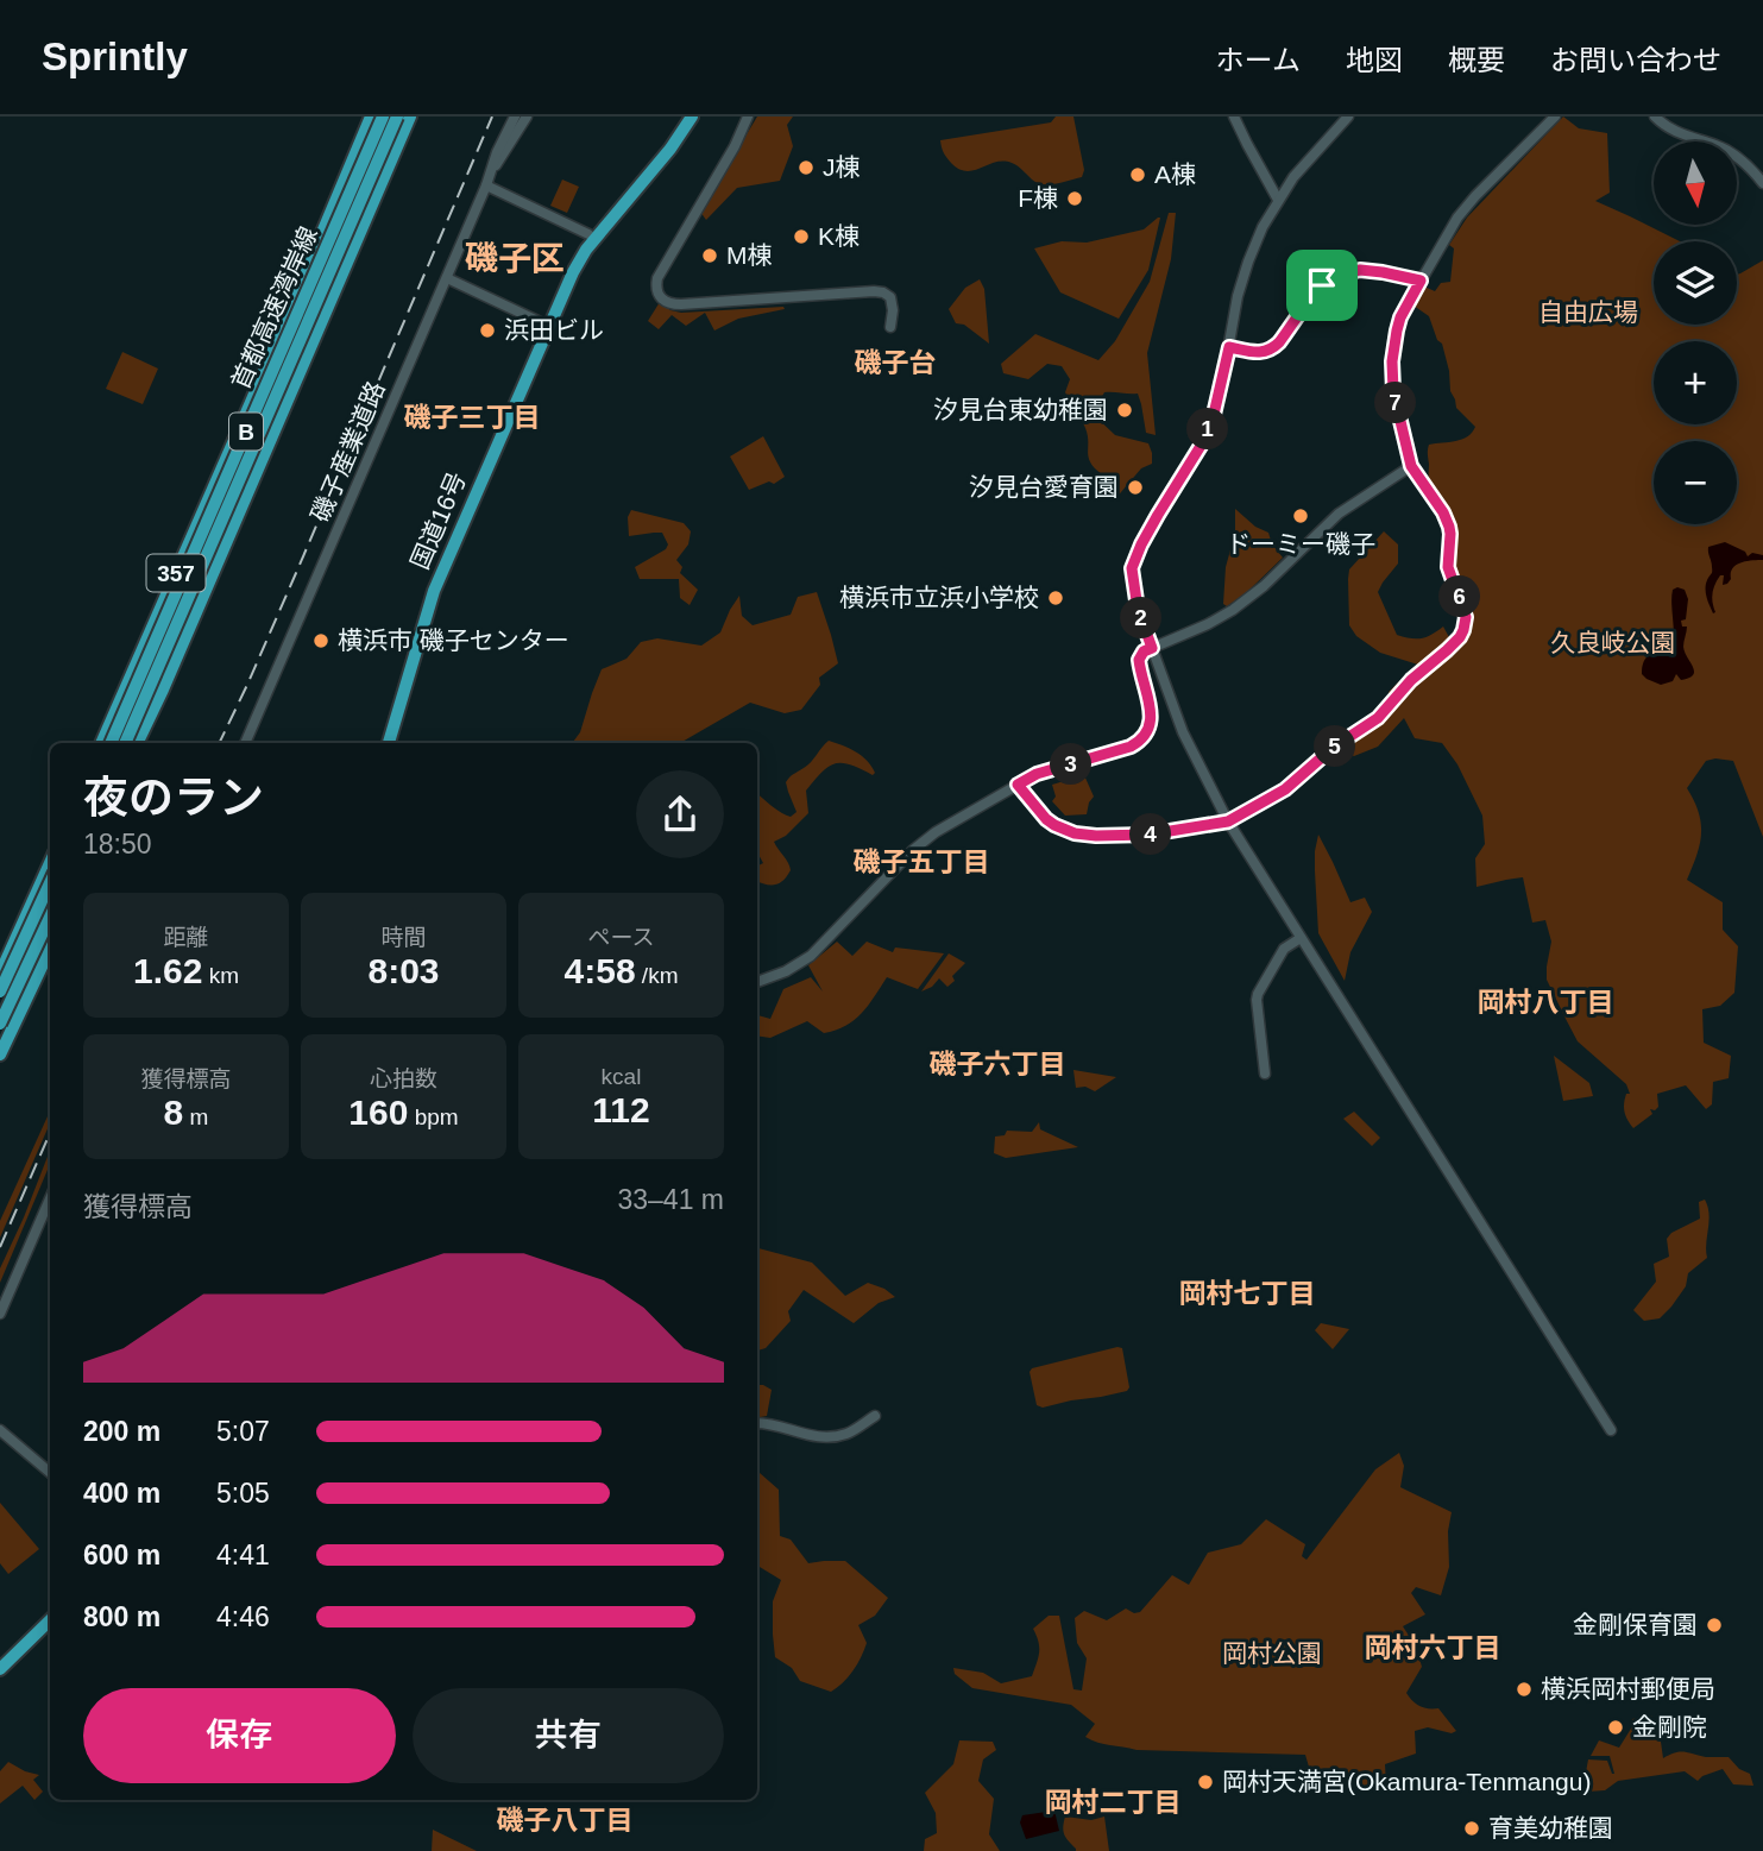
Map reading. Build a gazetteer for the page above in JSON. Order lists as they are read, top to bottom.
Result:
{
  "streets": {
    "highway": [
      "首都高速湾岸線",
      "B",
      "国道16号",
      "357"
    ],
    "street": ["磯子産業道路"]
  },
  "crossings": [
    ["首都高速湾岸線", "357"]
  ],
  "districts": [
    "磯子区",
    "磯子台",
    "磯子三丁目",
    "磯子五丁目",
    "岡村八丁目",
    "磯子六丁目",
    "岡村七丁目",
    "岡村六丁目",
    "岡村二丁目",
    "磯子八丁目"
  ],
  "parks": ["自由広場", "久良岐公園", "岡村公園"],
  "places": [
    "J棟",
    "A棟",
    "F棟",
    "K棟",
    "M棟",
    "浜田ビル",
    "汐見台東幼稚園",
    "汐見台愛育園",
    "ドーミー磯子",
    "横浜市立浜小学校",
    "横浜市 磯子センター",
    "金剛保育園",
    "横浜岡村郵便局",
    "金剛院",
    "岡村天満宮(Okamura-Tenmangu)",
    "育美幼稚園"
  ],
  "north": "bottom",
  "page": {
    "header": "Sprintly",
    "nav": [
      "ホーム",
      "地図",
      "概要",
      "お問い合わせ"
    ],
    "map_buttons": ["+", "−"],
    "pins": [
      "7",
      "1",
      "6",
      "2",
      "5",
      "3",
      "4"
    ],
    "heading": ["夜のラン", "18:50"],
    "stats": [
      ["距離", "1.62 km"],
      ["時間", "8:03"],
      ["ペース", "4:58 /km"],
      ["獲得標高", "8 m"],
      ["心拍数", "160 bpm"],
      ["kcal", "112"]
    ],
    "chart": ["獲得標高", "33–41 m"],
    "list": [
      {
        "name": "200 m",
        "note": "5:07"
      },
      {
        "name": "400 m",
        "note": "5:05"
      },
      {
        "name": "600 m",
        "note": "4:41"
      },
      {
        "name": "800 m",
        "note": "4:46"
      }
    ],
    "buttons": ["保存", "共有"]
  }
}
